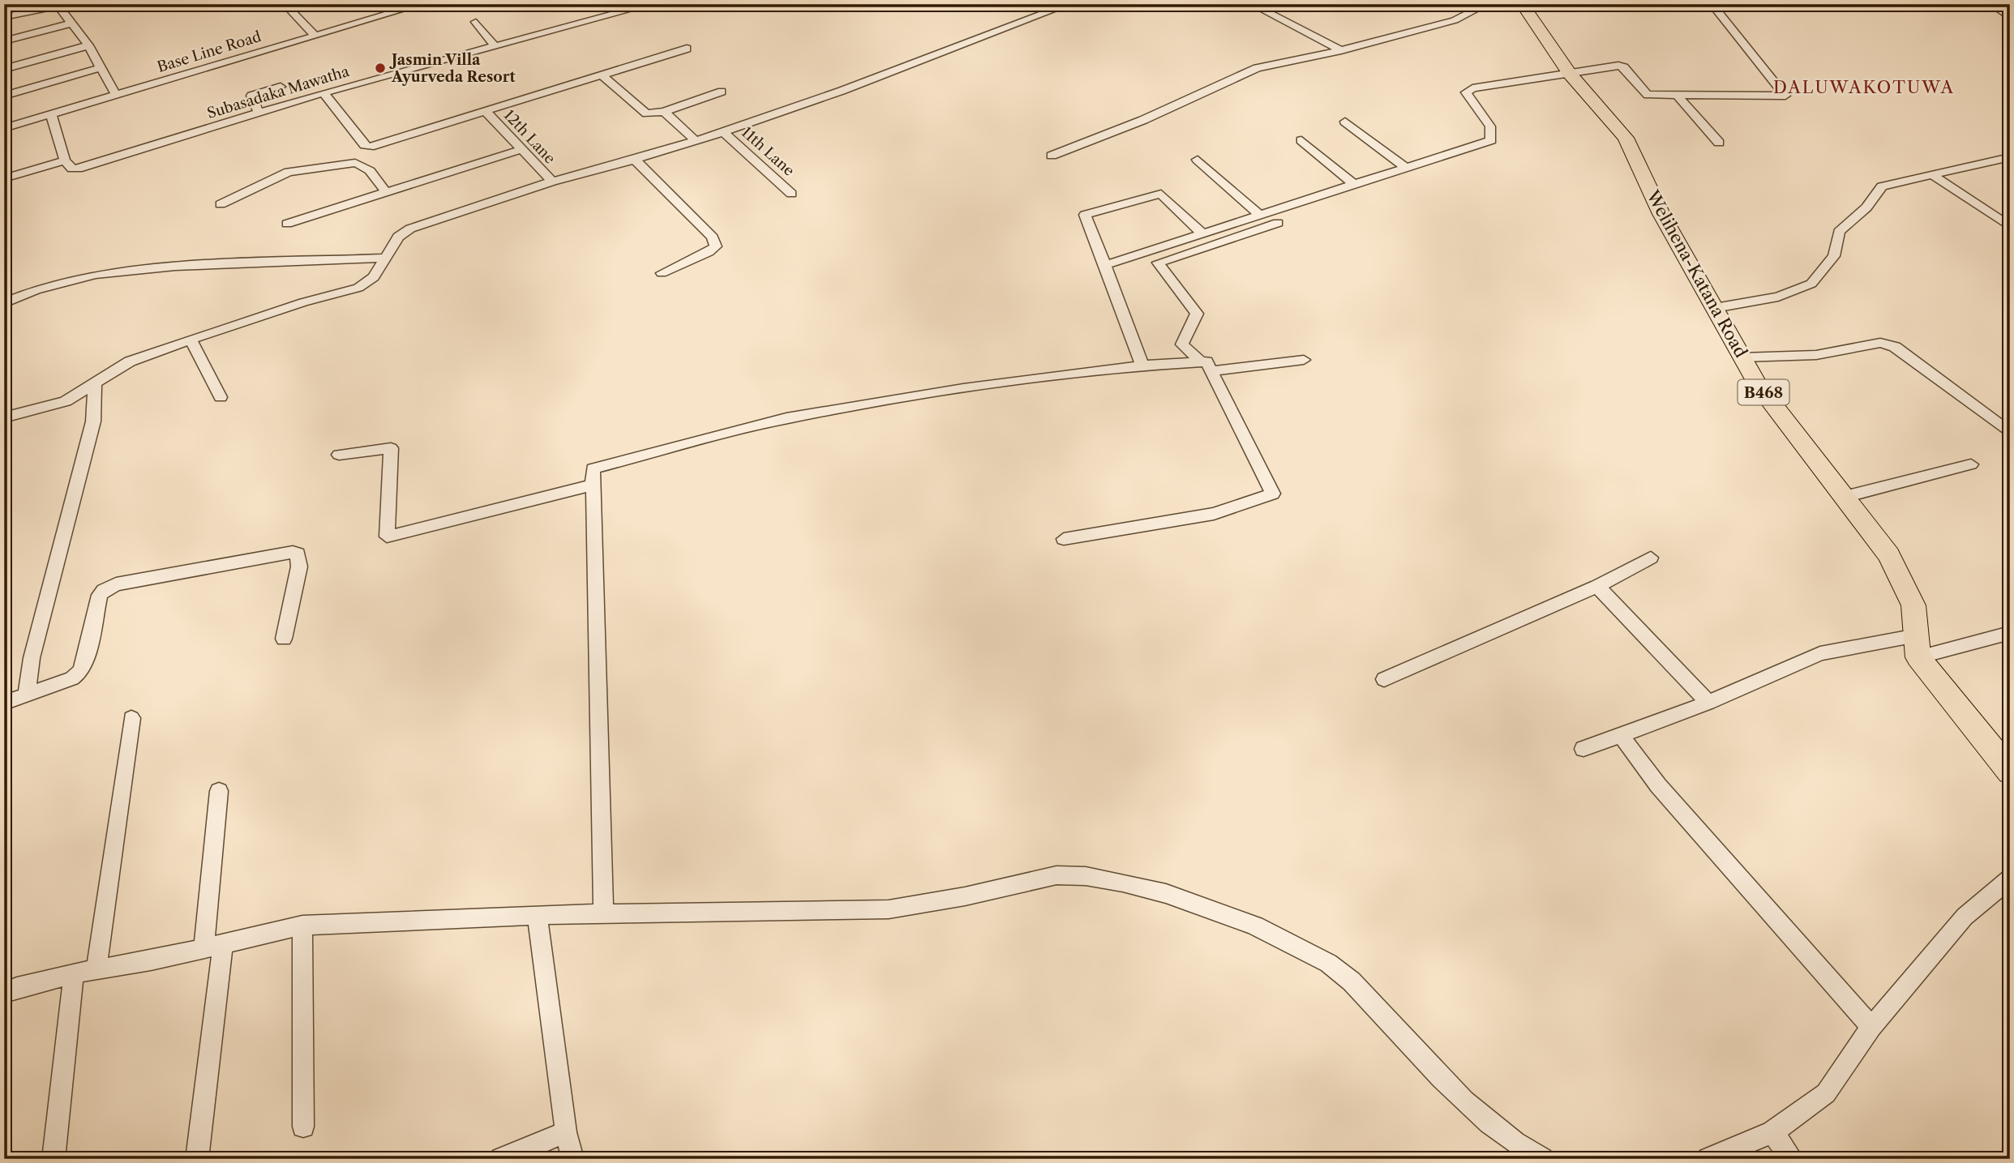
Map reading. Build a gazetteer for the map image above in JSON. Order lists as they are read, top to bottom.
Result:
{
  "streets": {
    "main road": ["Welihena-Katana Road", "B468"],
    "street": [
      "Base Line Road",
      "Subasadaka Mawatha",
      "12th Lane",
      "11th Lane"
    ]
  },
  "districts": ["DALUWAKOTUWA"],
  "places": ["Jasmin Villa Ayurveda Resort"]
}
